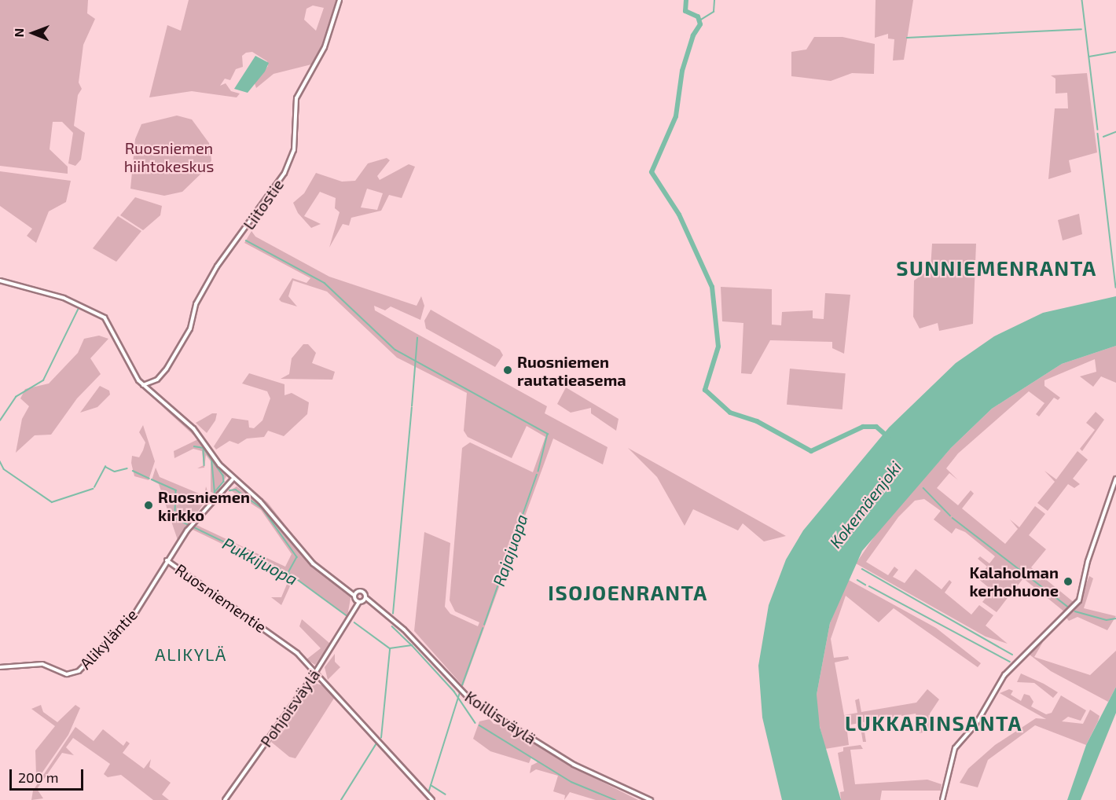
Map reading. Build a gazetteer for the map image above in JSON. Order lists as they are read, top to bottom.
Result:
{
  "streets": {
    "street": [
      "Liitostie",
      "Ruosniementie",
      "Alikyläntie",
      "Pohjoisväylä",
      "Koillisväylä"
    ]
  },
  "crossings": [
    ["Ruosniementie", "Alikyläntie"],
    ["Ruosniementie", "Pohjoisväylä"],
    ["Pohjoisväylä", "Koillisväylä"]
  ],
  "districts": [
    "SUNNIEMENRANTA",
    "ISOJOENRANTA",
    "ALIKYLÄ",
    "LUKKARINSANTA"
  ],
  "water": ["Kokemäenjoki", "Rajajuopa", "Pukkijuopa"],
  "parks": ["Ruosniemen hiihtokeskus"],
  "places": ["Ruosniemen rautatieasema", "Ruosniemen kirkko", "Kalaholman kerhohuone"],
  "scale_bar": "200 m",
  "north": "left"
}
